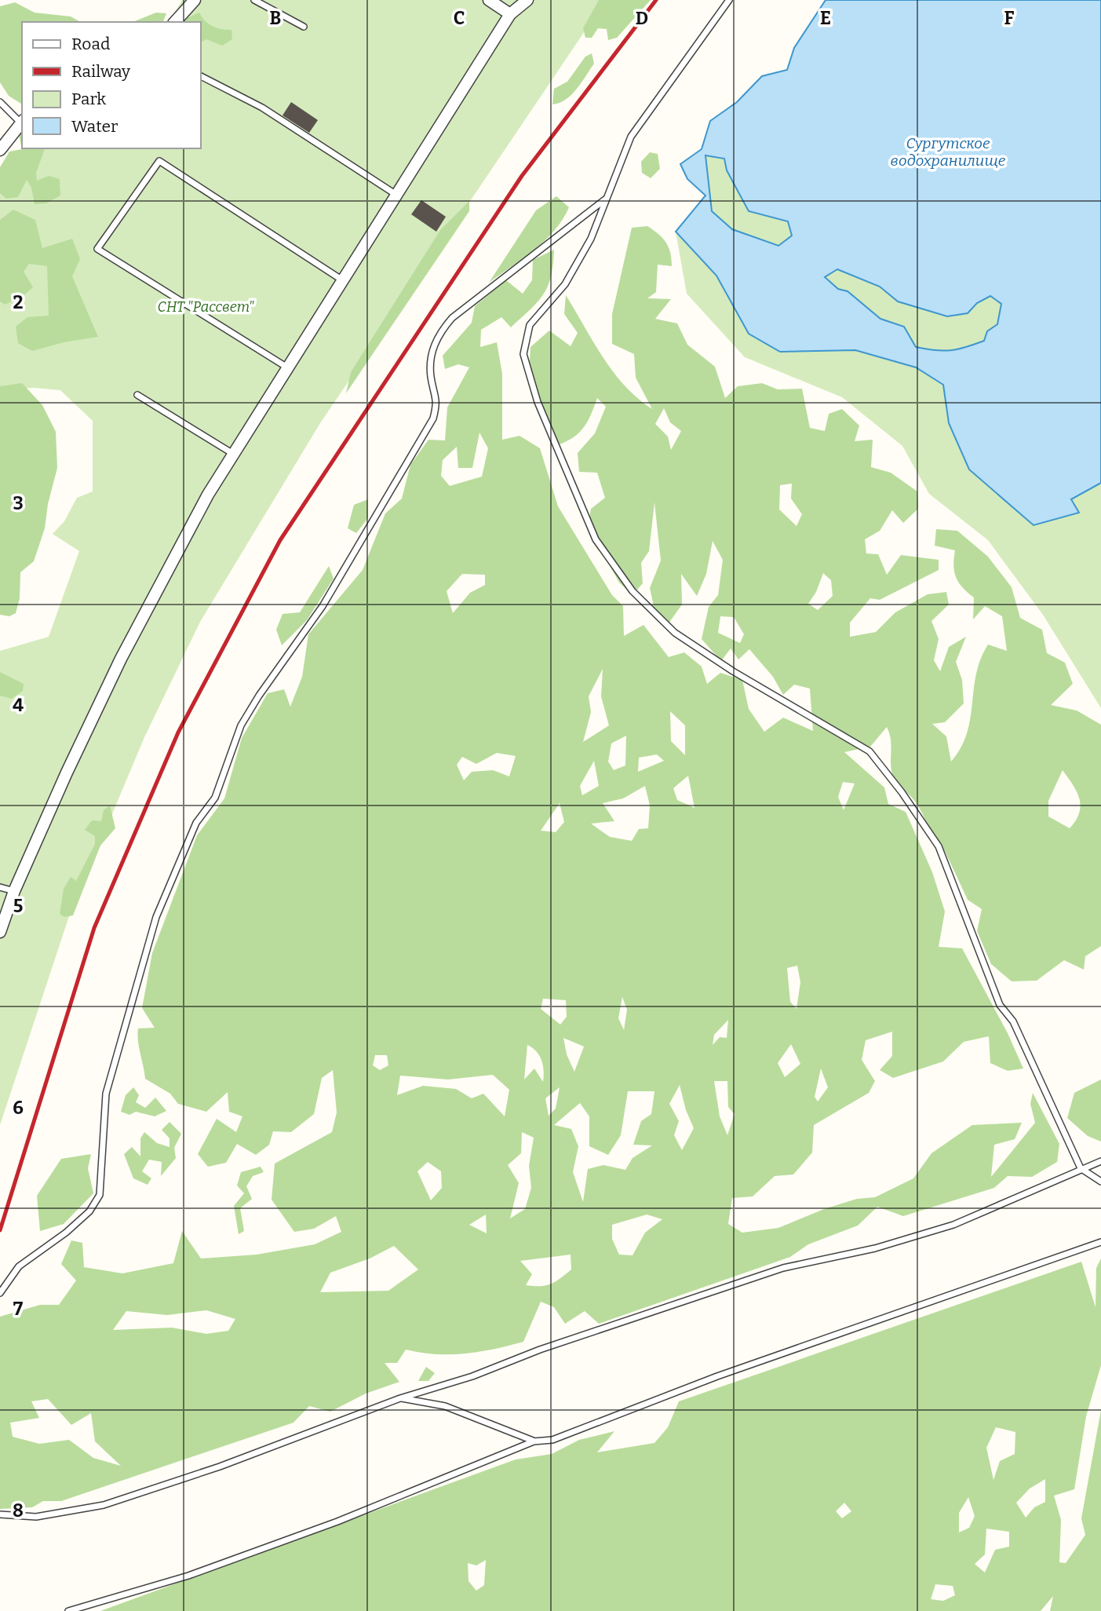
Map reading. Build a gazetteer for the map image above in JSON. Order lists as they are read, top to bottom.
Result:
{
  "water": ["Сургутское водохранилище"],
  "parks": ["СНТ \"Рассвет\""],
  "legend": [
    "Road",
    "Railway",
    "Park",
    "Water"
  ],
  "grid": {
    "columns": [
      "B",
      "C",
      "D",
      "E",
      "F"
    ],
    "rows": [
      "2",
      "3",
      "4",
      "5",
      "6",
      "7",
      "8"
    ]
  }
}
